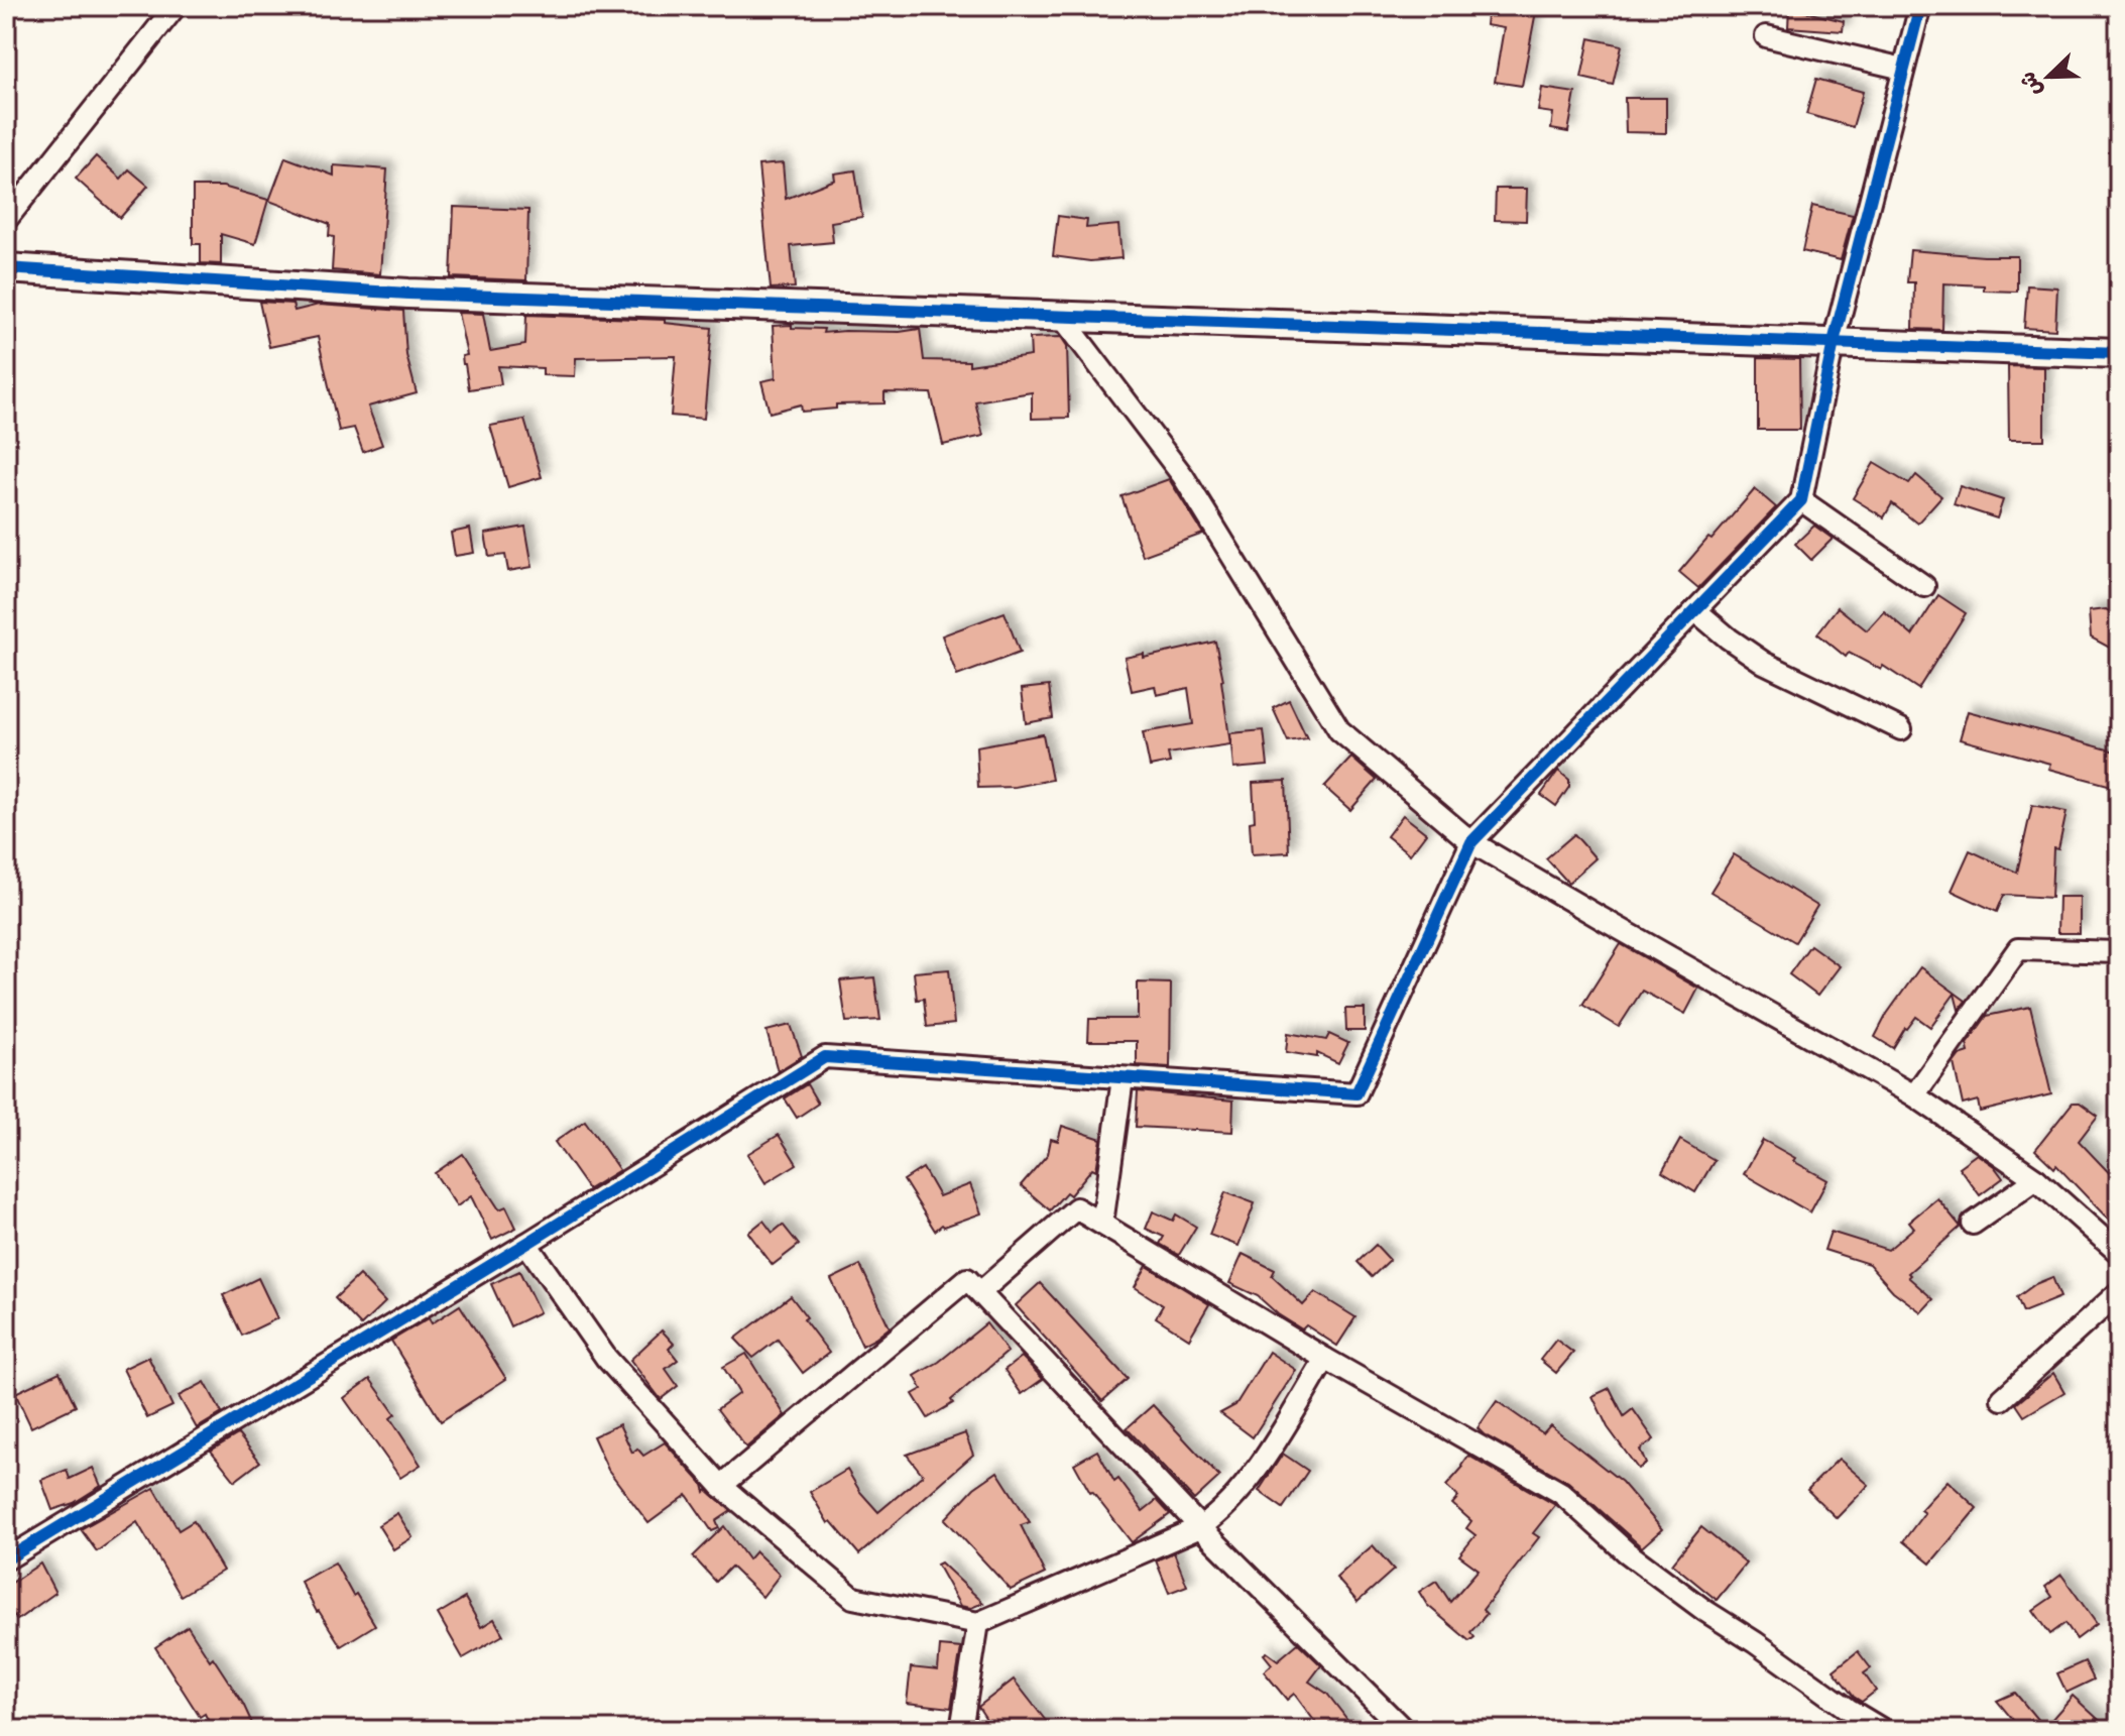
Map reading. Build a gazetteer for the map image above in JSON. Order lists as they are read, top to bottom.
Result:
{
  "north": "bottom left"
}
